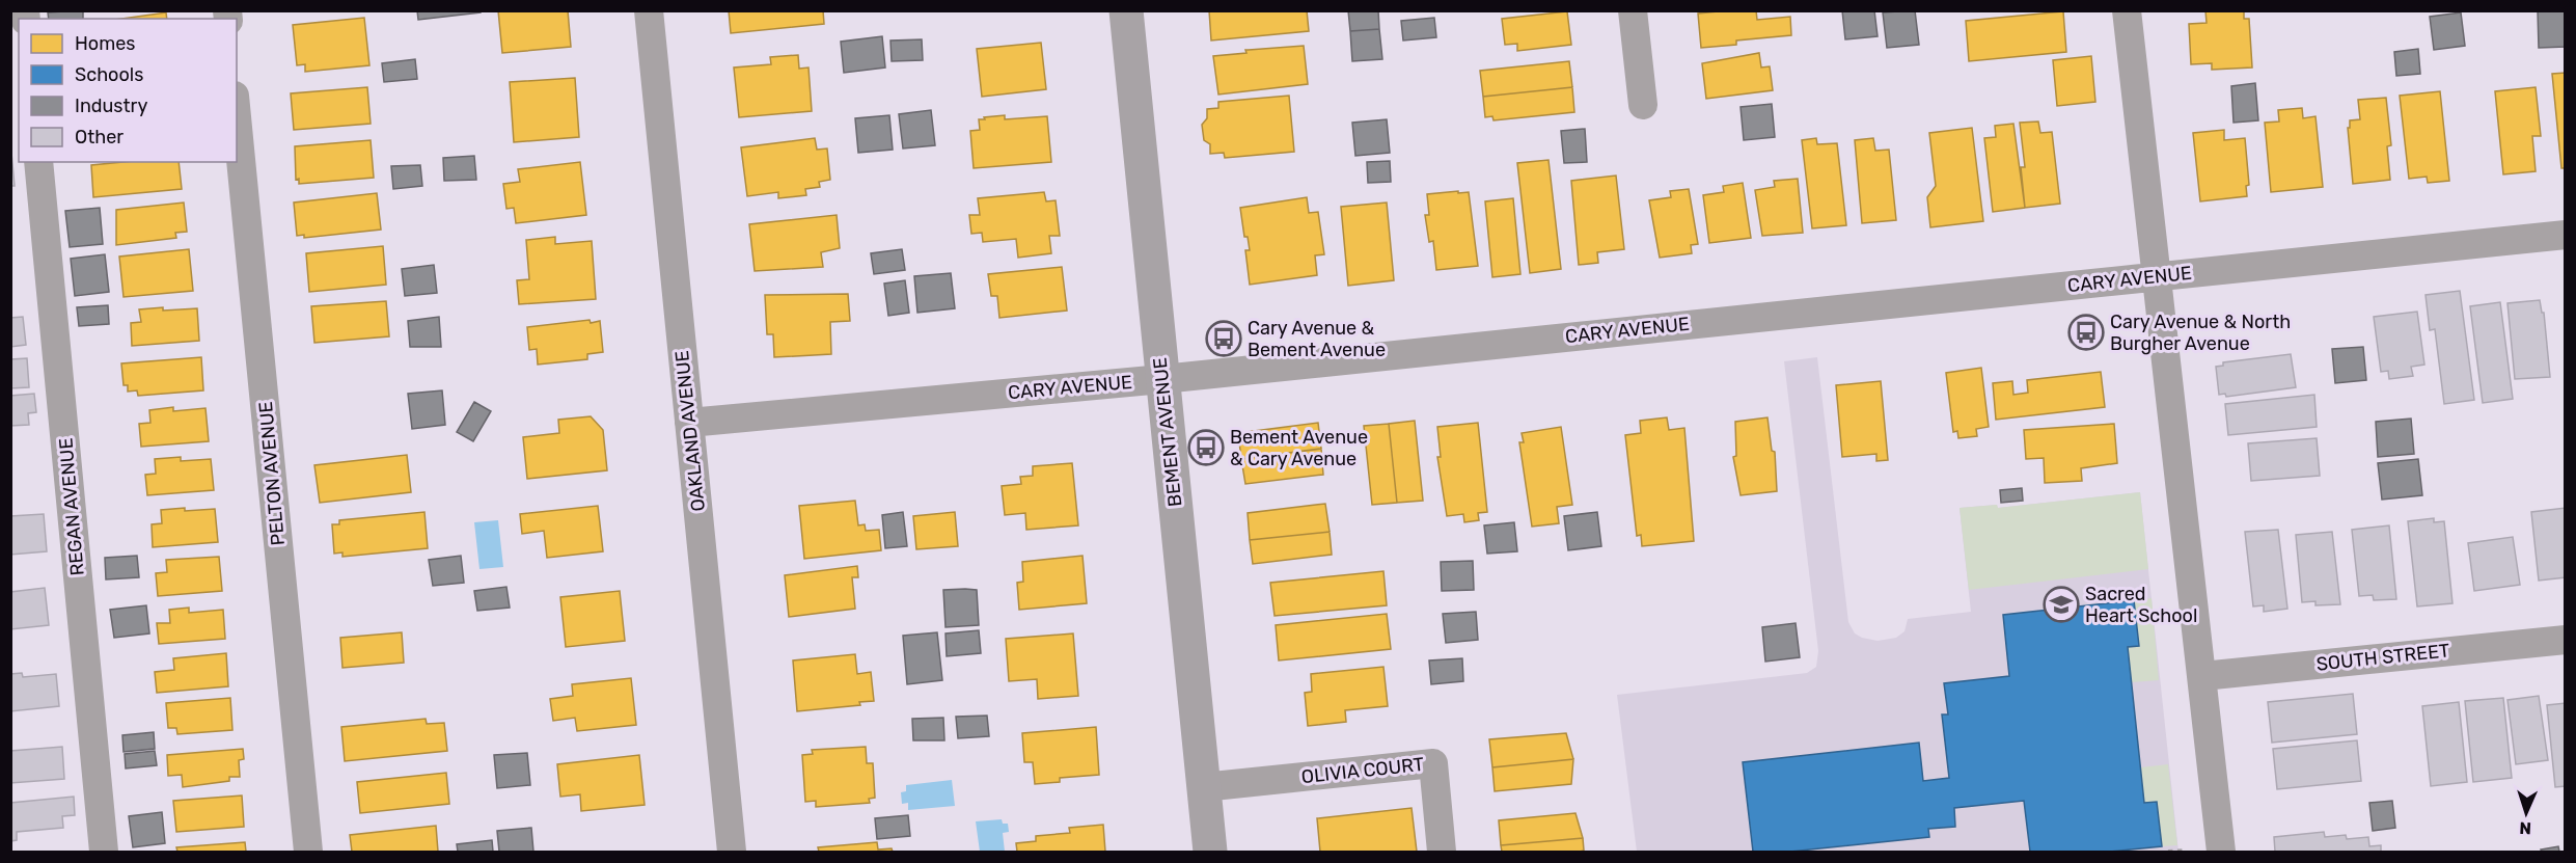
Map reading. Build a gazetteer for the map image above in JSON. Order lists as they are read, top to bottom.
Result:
{
  "streets": {
    "street": [
      "CARY AVENUE",
      "OAKLAND AVENUE",
      "BEMENT AVENUE",
      "PELTON AVENUE",
      "REGAN AVENUE",
      "SOUTH STREET",
      "OLIVIA COURT"
    ]
  },
  "crossings": [
    ["CARY AVENUE", "OAKLAND AVENUE"],
    ["CARY AVENUE", "BEMENT AVENUE"],
    ["BEMENT AVENUE", "OLIVIA COURT"]
  ],
  "places": {
    "bus stop": ["Cary Avenue & North Burgher Avenue", "Cary Avenue & Bement Avenue", "Bement Avenue & Cary Avenue"],
    "school or university": ["Sacred Heart School"]
  },
  "legend": [
    "Homes",
    "Schools",
    "Industry",
    "Other"
  ],
  "north": "bottom"
}
